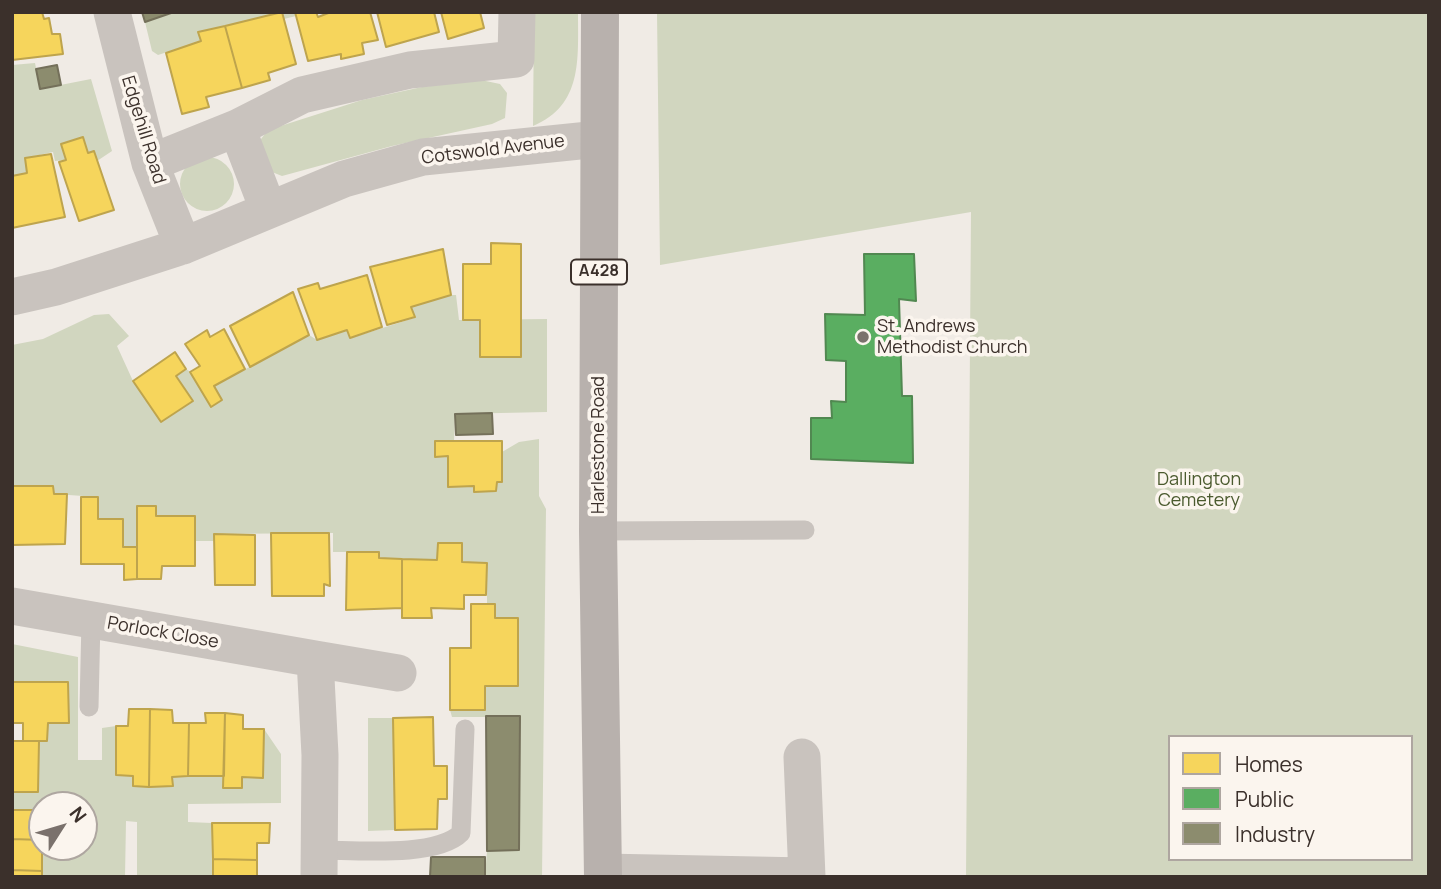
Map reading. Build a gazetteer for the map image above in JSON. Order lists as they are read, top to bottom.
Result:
{
  "streets": {
    "main road": ["A428", "Harlestone Road"],
    "street": ["Edgehill Road", "Cotswold Avenue", "Porlock Close"]
  },
  "crossings": [
    ["Edgehill Road", "Cotswold Avenue"],
    ["Cotswold Avenue", "Harlestone Road"]
  ],
  "parks": ["Dallington Cemetery"],
  "places": ["St. Andrews Methodist Church"],
  "legend": ["Homes", "Public", "Industry"],
  "north": "top right"
}
